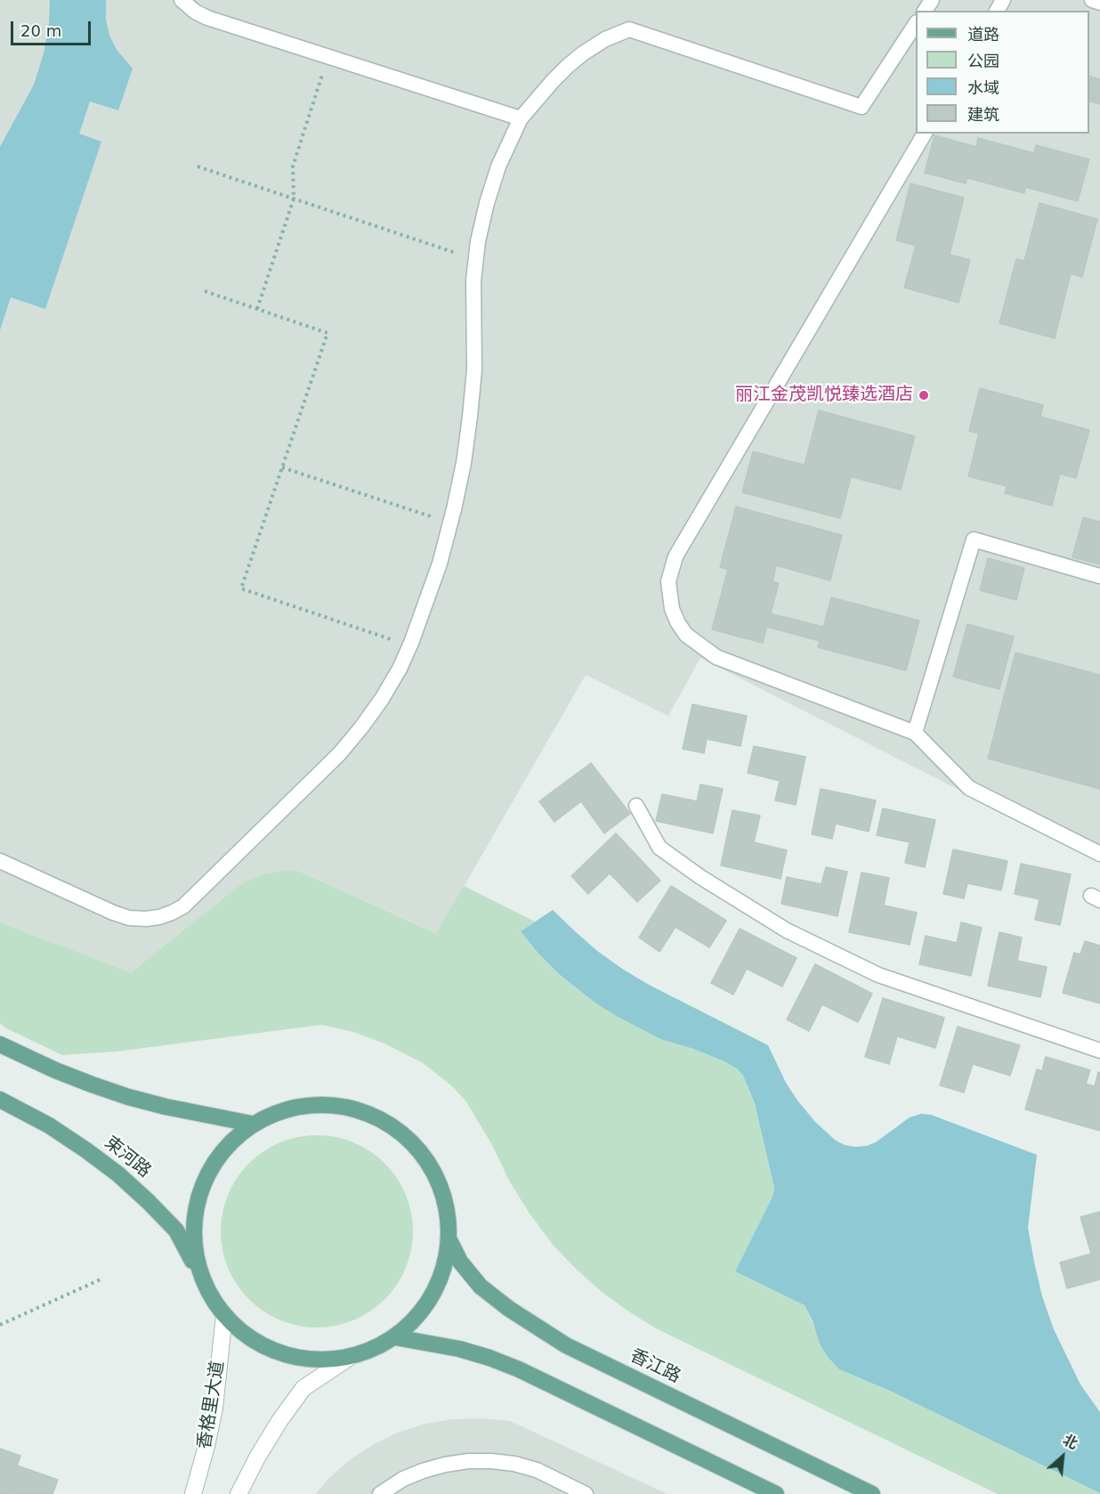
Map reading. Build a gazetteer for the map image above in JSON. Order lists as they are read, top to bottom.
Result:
{
  "streets": {
    "main road": ["束河路", "香江路", "香格里大道"]
  },
  "places": ["丽江金茂凯悦臻选酒店"],
  "legend": [
    "道路",
    "公园",
    "水域",
    "建筑"
  ],
  "scale_bar": "20 m",
  "north": "top right"
}
